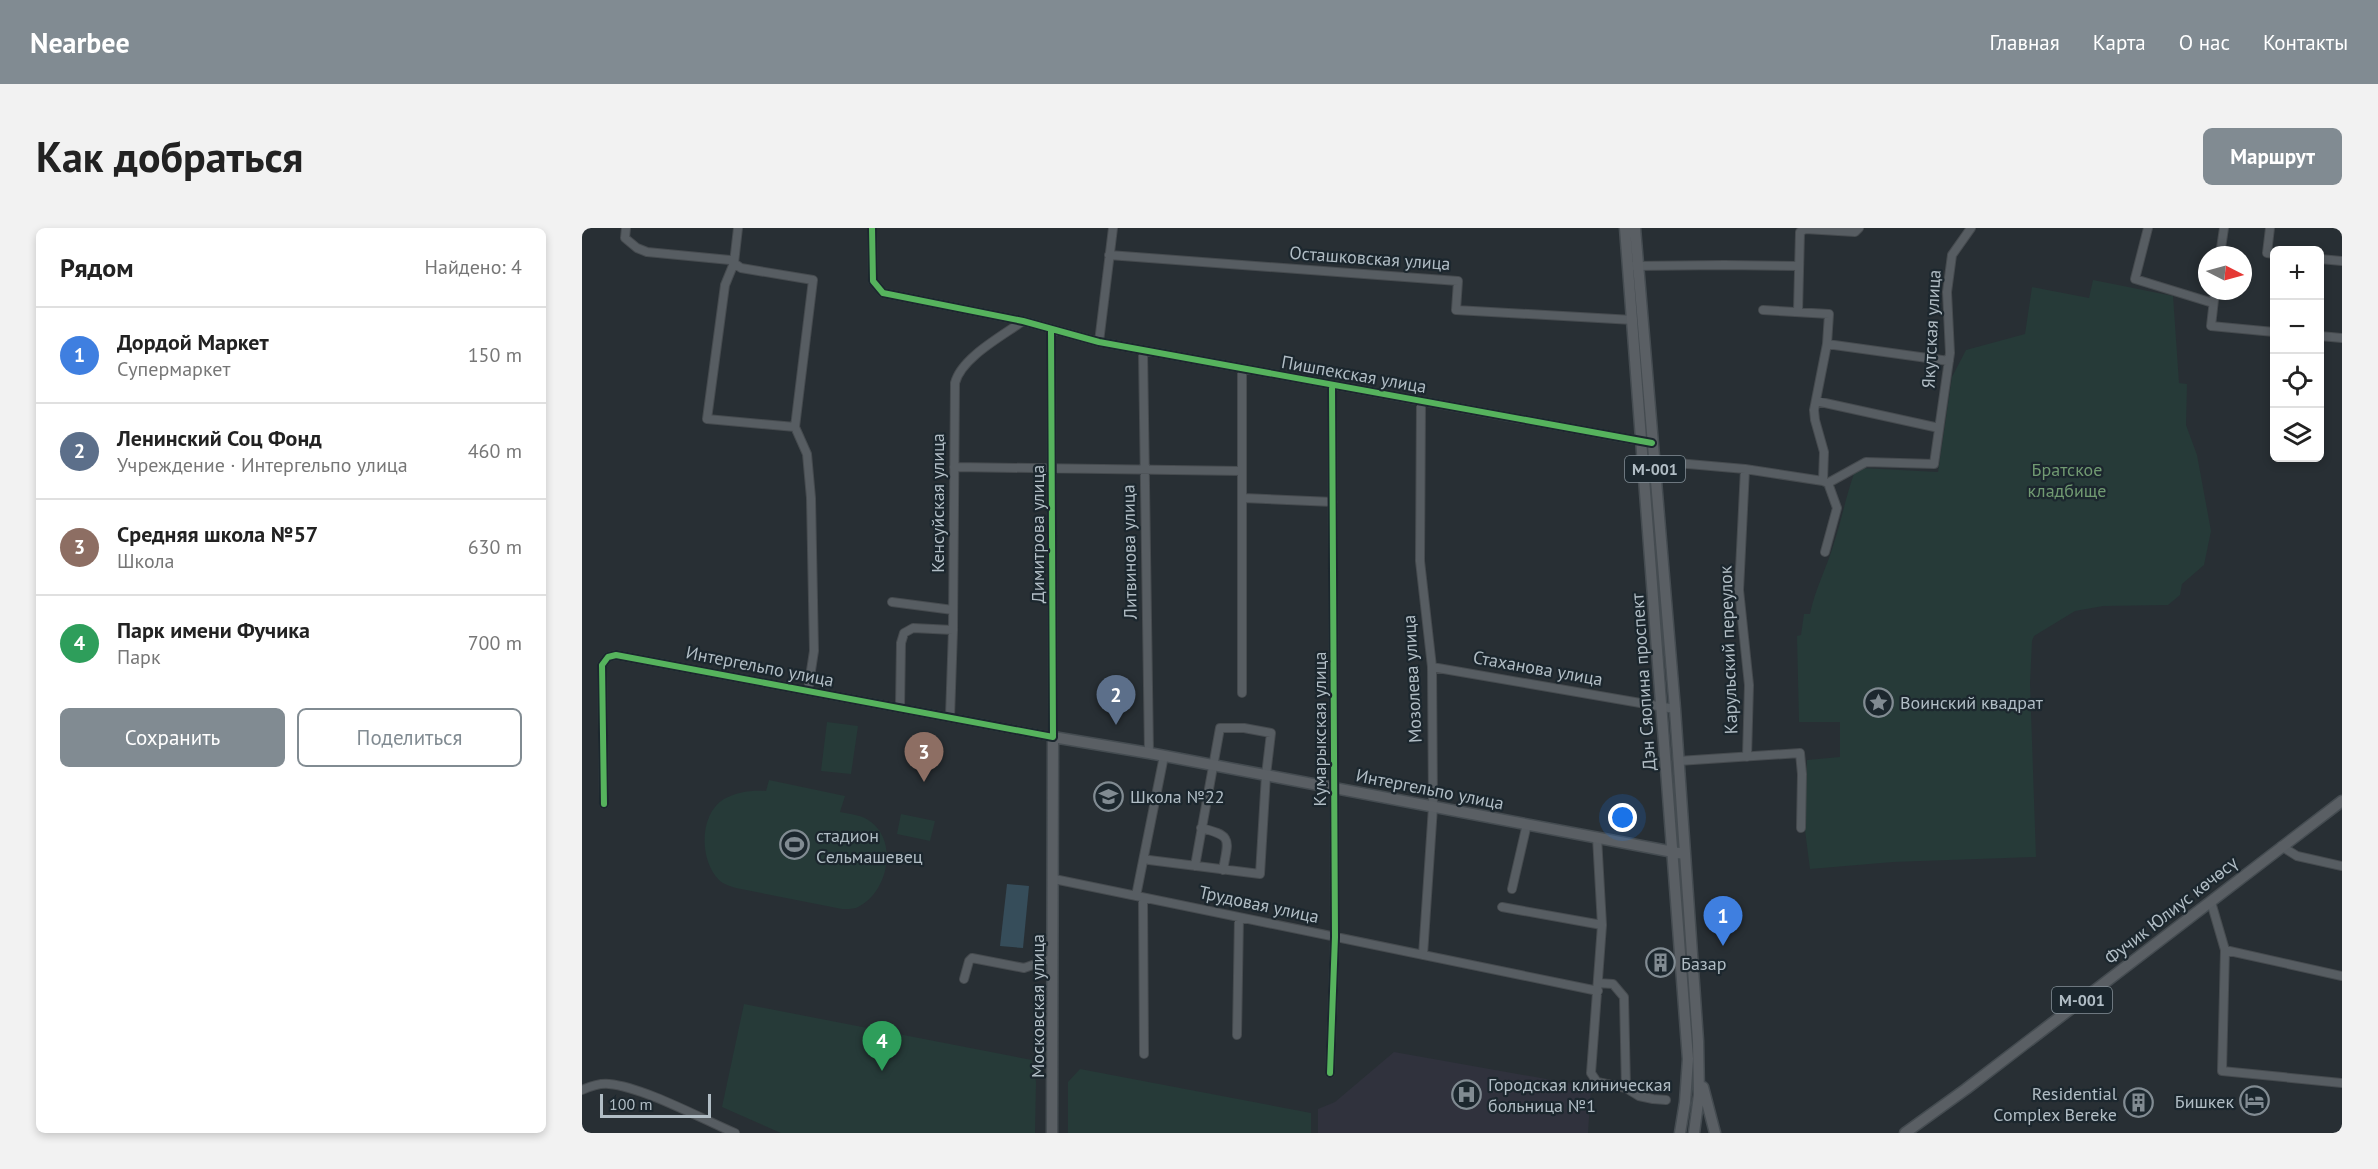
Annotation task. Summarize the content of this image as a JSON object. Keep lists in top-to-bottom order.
{
  "streets": {
    "main road": [
      "M-001",
      "Димитрова улица",
      "Интергельпо улица",
      "Дэн Сяопина проспект",
      "Фучик Юлиус көчөсү",
      "М-001",
      "Московская улица"
    ],
    "street": [
      "Осташковская улица",
      "Якутская улица",
      "Пишпекская улица",
      "Кенсуйская улица",
      "Литвинова улица",
      "Карульский переулок",
      "Стаханова улица",
      "Мозолева улица",
      "Кумарыкская улица",
      "Трудовая улица"
    ]
  },
  "crossings": [
    ["Осташковская улица", "Дэн Сяопина проспект"],
    ["Пишпекская улица", "Кенсуйская улица"],
    ["Пишпекская улица", "Димитрова улица"],
    ["Пишпекская улица", "Литвинова улица"],
    ["Пишпекская улица", "Мозолева улица"],
    ["Пишпекская улица", "Дэн Сяопина проспект"],
    ["Пишпекская улица", "Кумарыкская улица"],
    ["Кенсуйская улица", "Интергельпо улица"],
    ["Димитрова улица", "Интергельпо улица"],
    ["Димитрова улица", "Трудовая улица"],
    ["Димитрова улица", "Московская улица"],
    ["Литвинова улица", "Интергельпо улица"],
    ["Интергельпо улица", "Мозолева улица"],
    ["Интергельпо улица", "Дэн Сяопина проспект"],
    ["Интергельпо улица", "Кумарыкская улица"],
    ["Стаханова улица", "Мозолева улица"],
    ["Стаханова улица", "Дэн Сяопина проспект"],
    ["Мозолева улица", "Трудовая улица"],
    ["Кумарыкская улица", "Трудовая улица"],
    ["Трудовая улица", "Московская улица"]
  ],
  "parks": ["Братское кладбище"],
  "places": {
    "place": ["Воинский квадрат"],
    "school or university": ["Школа №22"],
    "sports": ["стадион Сельмашевец"],
    "building": ["Базар", "Residential Complex Bereke"],
    "hospital": ["Городская клиническая больница №1"],
    "hotel": ["Бишкек"]
  },
  "scale_bar": "100 m",
  "north": "right",
  "page": {
    "header": "Nearbee",
    "nav": [
      "Главная",
      "Карта",
      "О нас",
      "Контакты"
    ],
    "buttons": [
      "Маршрут",
      ["Сохранить", "Поделиться"]
    ],
    "title": "Как добраться",
    "heading": ["Рядом", "Найдено: 4"],
    "map_buttons": ["+", "−"],
    "list": [
      {
        "mark": "1",
        "name": "Дордой Маркет",
        "note": "Супермаркет",
        "value": "150 m"
      },
      {
        "mark": "2",
        "name": "Ленинский Соц Фонд",
        "note": "Учреждение · Интергельпо улица",
        "value": "460 m"
      },
      {
        "mark": "3",
        "name": "Средняя школа №57",
        "note": "Школа",
        "value": "630 m"
      },
      {
        "mark": "4",
        "name": "Парк имени Фучика",
        "note": "Парк",
        "value": "700 m"
      }
    ],
    "pins": [
      "2",
      "3",
      "1",
      "4"
    ],
    "scale": "100 m"
  }
}
